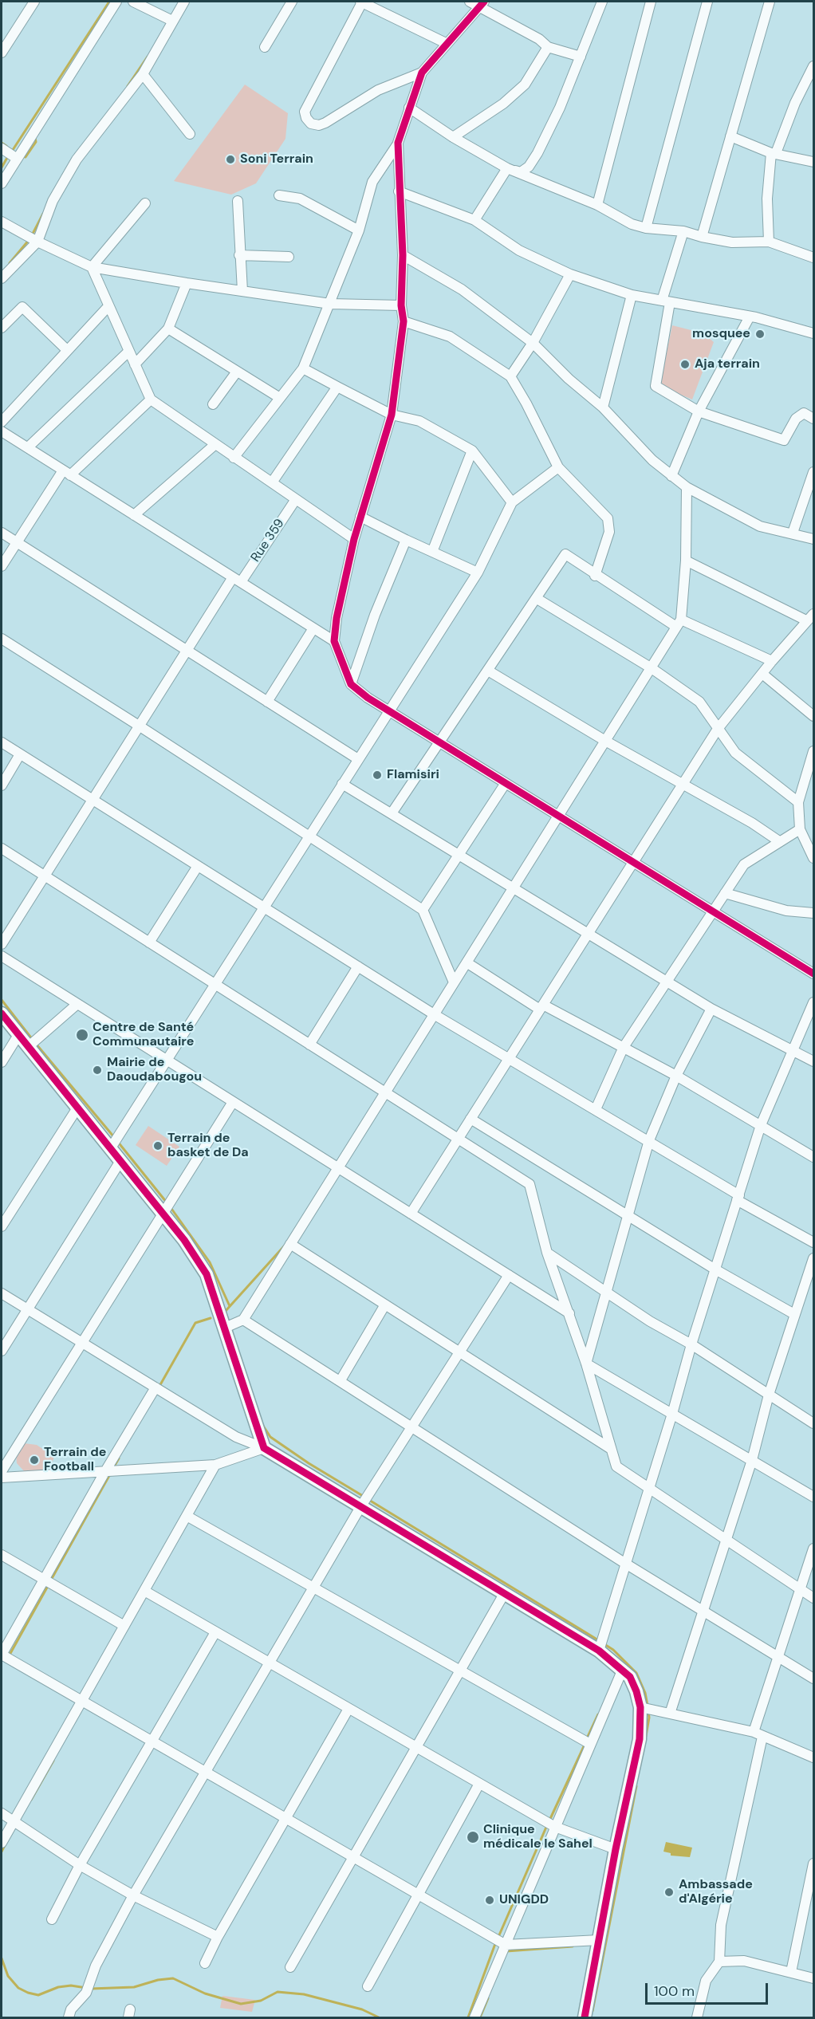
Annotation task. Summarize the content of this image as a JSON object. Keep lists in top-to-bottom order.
{
  "streets": {
    "street": ["Rue 359"]
  },
  "places": [
    "Soni Terrain",
    "mosquee",
    "Aja terrain",
    "Flamisiri",
    "Centre de Santé Communautaire",
    "Mairie de Daoudabougou",
    "Terrain de basket de Da",
    "Terrain de Football",
    "Clinique médicale le Sahel",
    "Ambassade d'Algérie",
    "UNIGDD"
  ],
  "scale_bar": "100 m"
}
